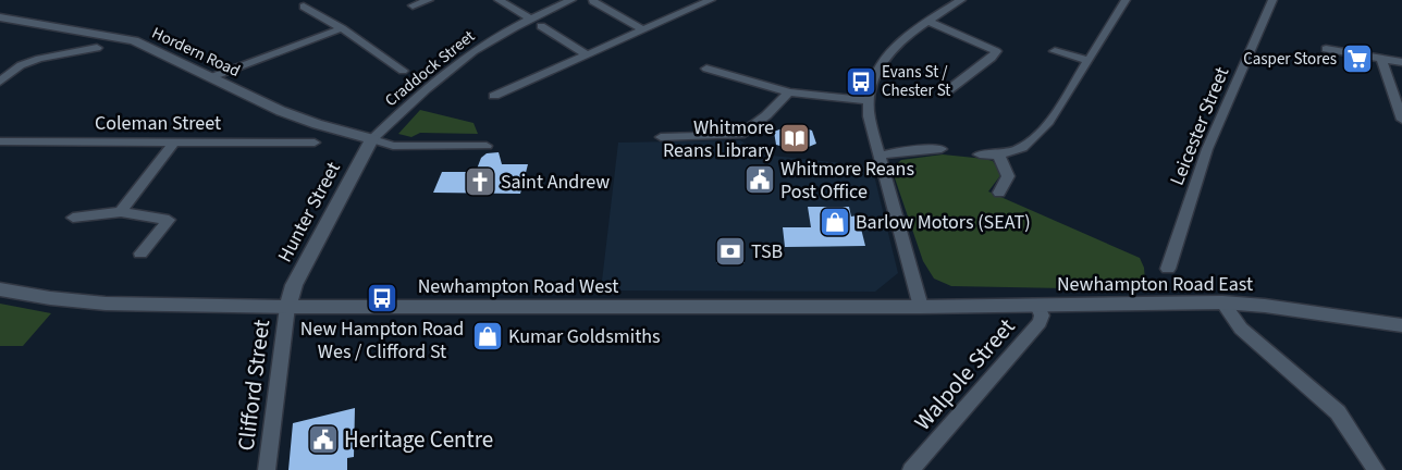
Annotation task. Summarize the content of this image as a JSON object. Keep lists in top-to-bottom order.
{
  "streets": {
    "street": [
      "Hordern Road",
      "Craddock Street",
      "Coleman Street",
      "Leicester Street",
      "Hunter Street",
      "Newhampton Road East",
      "Newhampton Road West",
      "Walpole Street",
      "Clifford Street"
    ]
  },
  "crossings": [
    ["Hordern Road", "Craddock Street"],
    ["Hordern Road", "Hunter Street"],
    ["Craddock Street", "Hunter Street"],
    ["Hunter Street", "Newhampton Road West"],
    ["Hunter Street", "Clifford Street"],
    ["Newhampton Road East", "Newhampton Road West"],
    ["Newhampton Road East", "Walpole Street"],
    ["Newhampton Road West", "Walpole Street"],
    ["Newhampton Road West", "Clifford Street"]
  ],
  "places": {
    "supermarket": ["Casper Stores"],
    "bus stop": ["Evans St / Chester St", "New Hampton Road Wes / Clifford St"],
    "library": ["Whitmore Reans Library"],
    "public building": ["Whitmore Reans Post Office", "Heritage Centre"],
    "church": ["Saint Andrew"],
    "shop": ["Barlow Motors (SEAT)", "Kumar Goldsmiths"],
    "bank": ["TSB"]
  }
}
